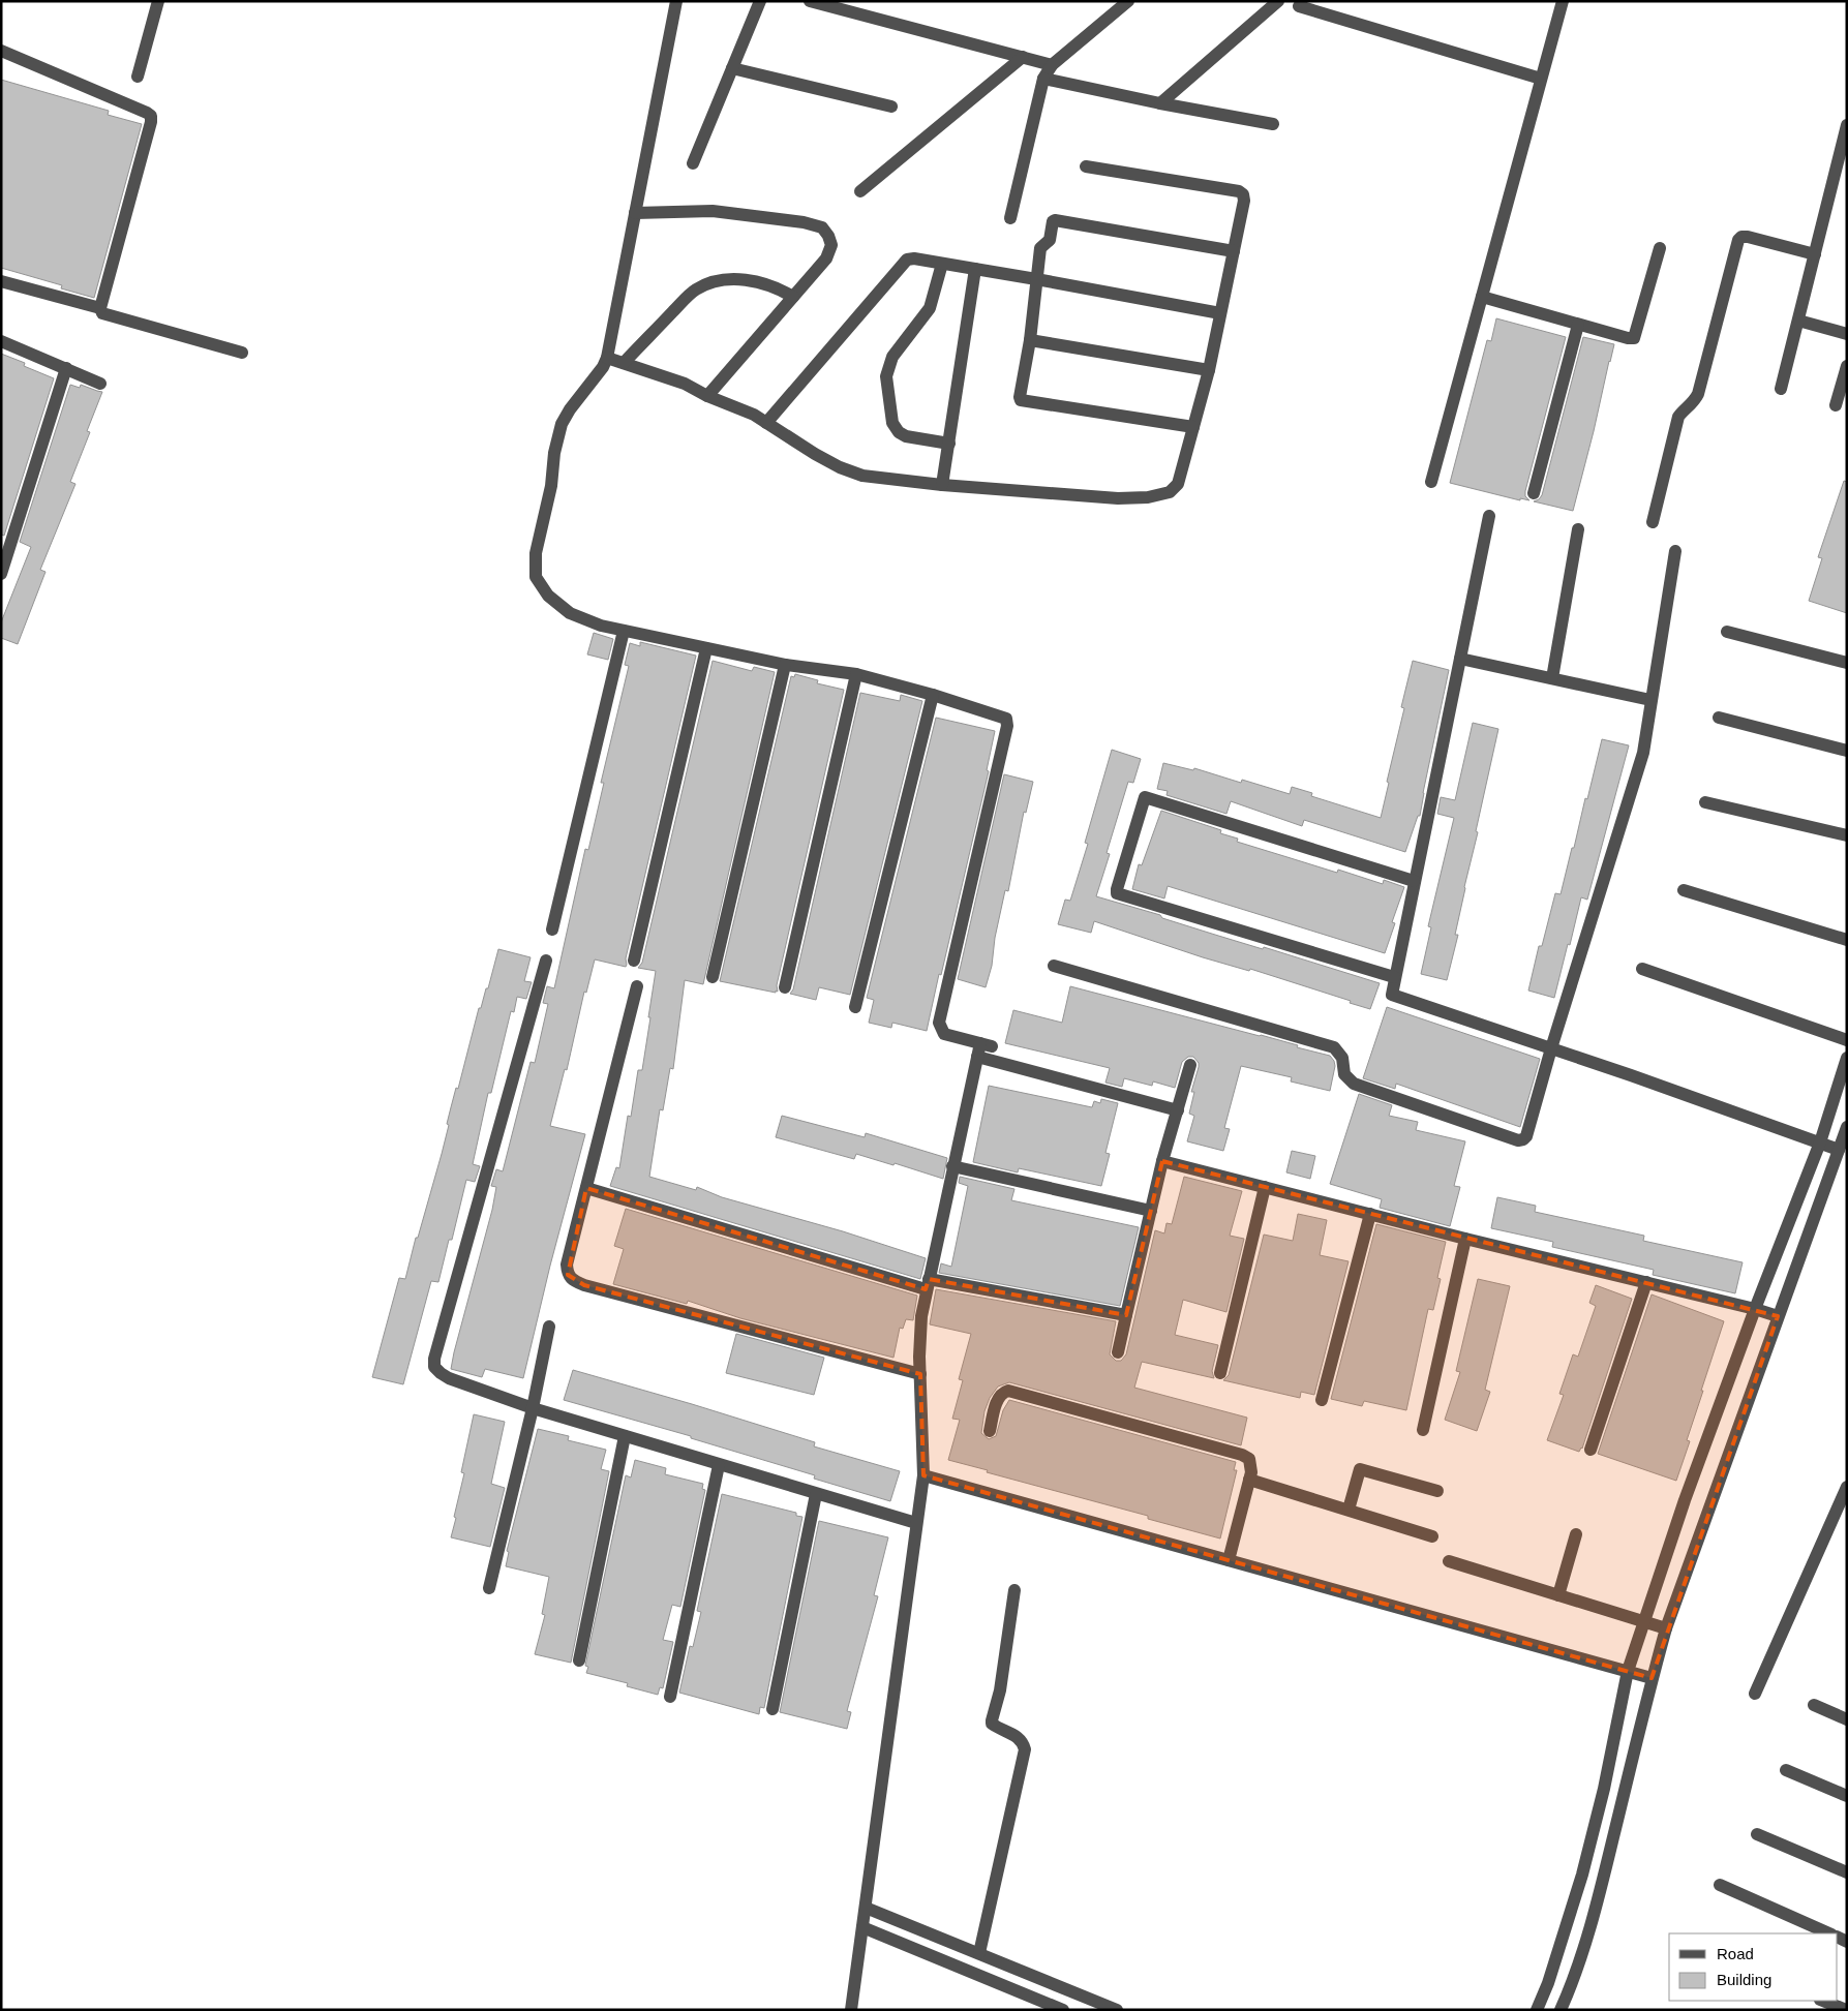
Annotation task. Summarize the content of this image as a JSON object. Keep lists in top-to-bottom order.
{
  "legend": ["Road", "Building"]
}
